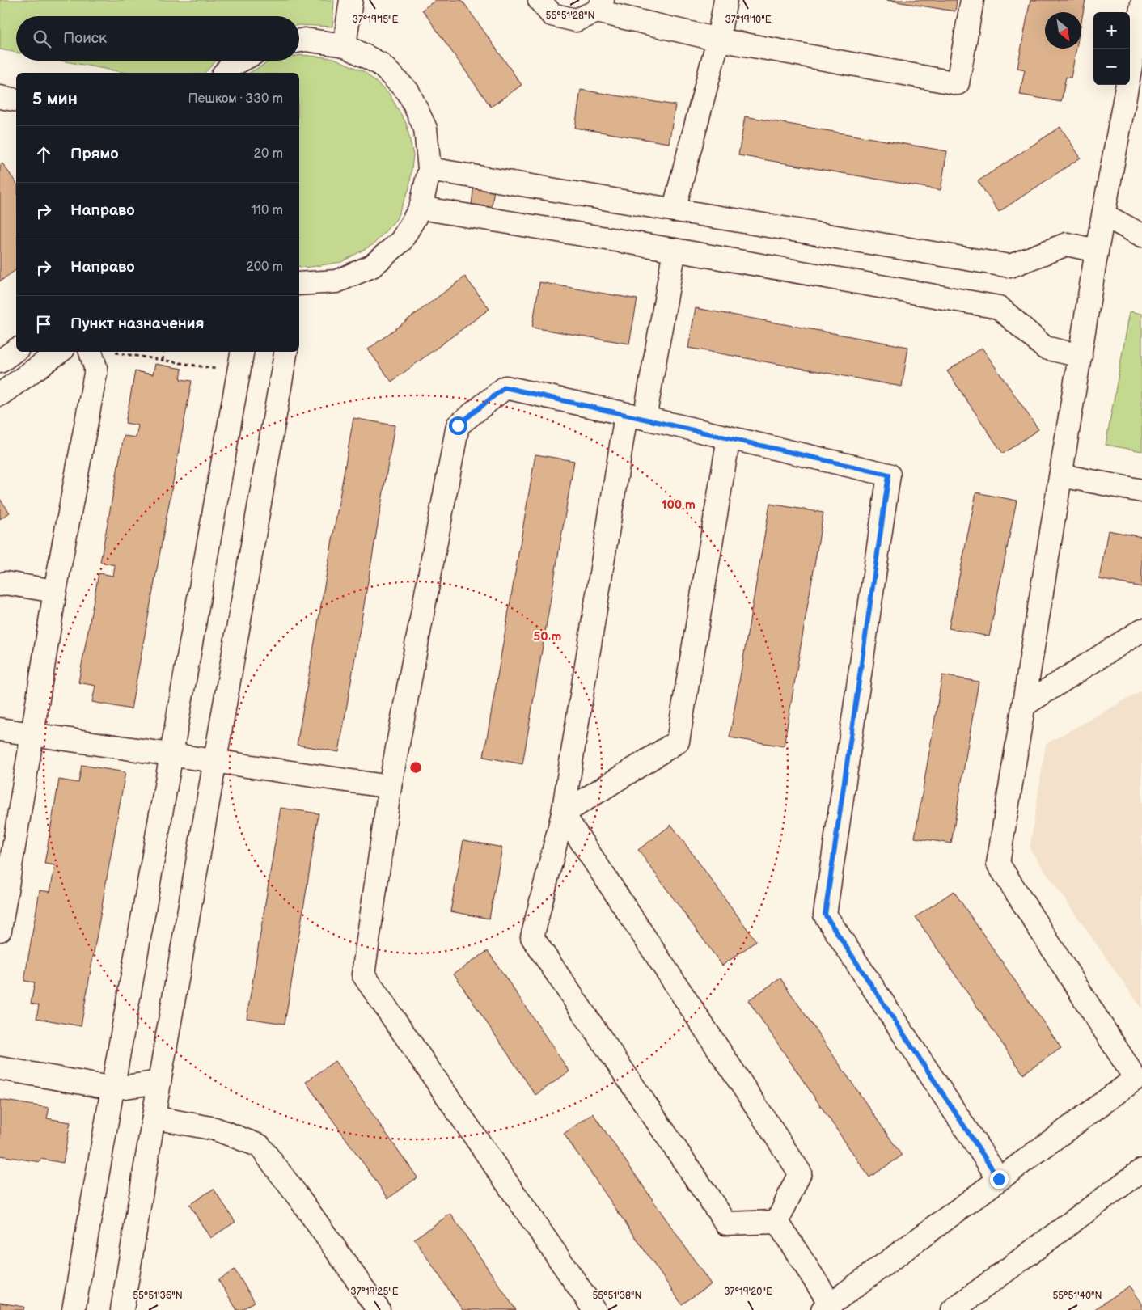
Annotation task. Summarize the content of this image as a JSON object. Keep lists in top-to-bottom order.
{
  "north": "bottom right",
  "page": {
    "map_buttons": ["+", "−"],
    "search": "Поиск",
    "heading": ["5 мин", "Пешком · 330 m"],
    "list": [
      ["Прямо", "20 m"],
      ["Направо", "110 m"],
      ["Направо", "200 m"],
      "Пункт назначения"
    ]
  },
  "coordinates": [
    "55°51'28\"N",
    "37°19'15\"E",
    "37°19'10\"E",
    "37°19'25\"E",
    "37°19'20\"E",
    "55°51'36\"N",
    "55°51'38\"N",
    "55°51'40\"N"
  ],
  "rings": ["100 m", "50 m"]
}
